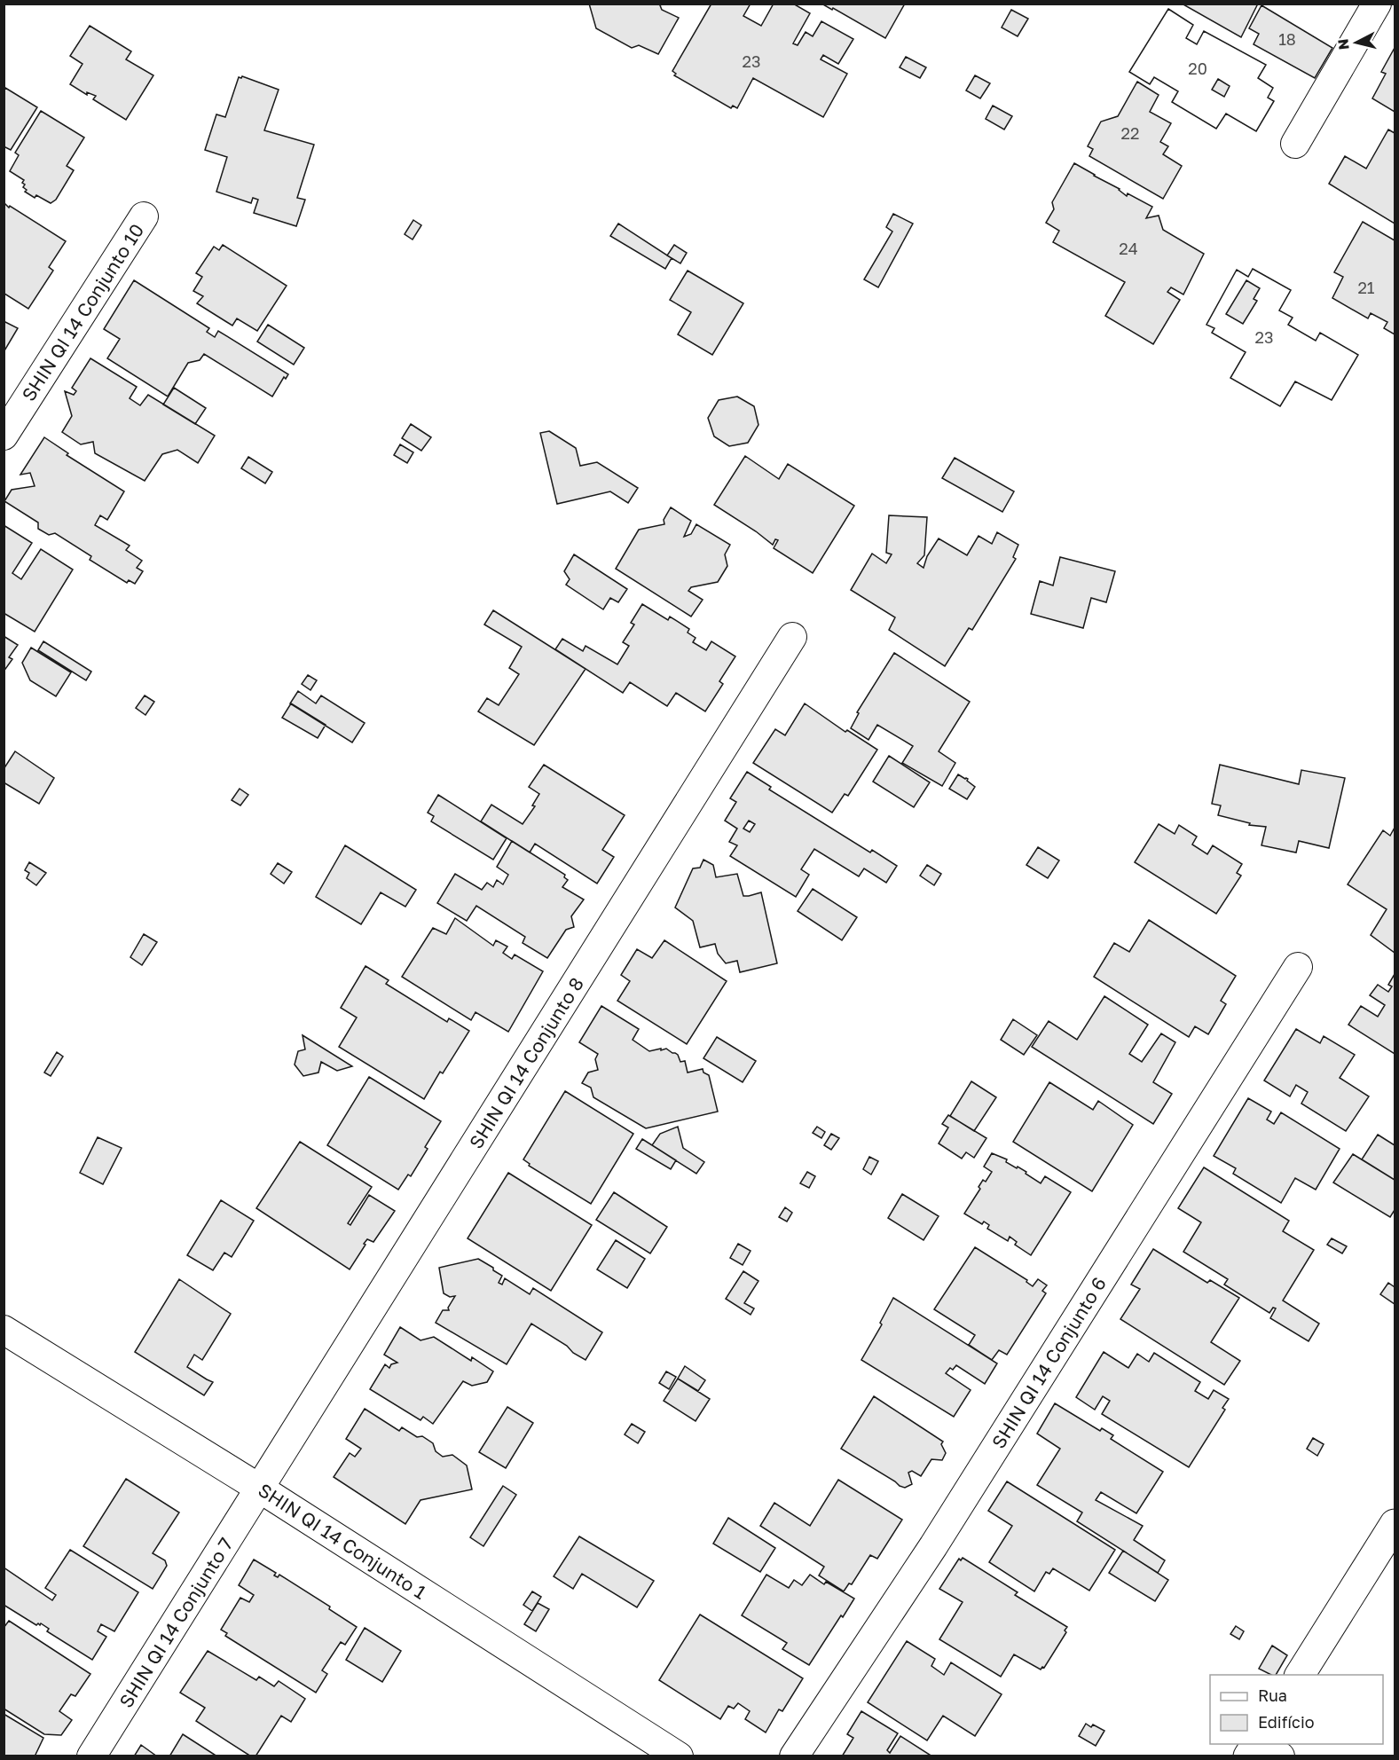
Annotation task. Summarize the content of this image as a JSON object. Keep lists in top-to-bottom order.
{
  "streets": {
    "street": [
      "SHIN QI 14 Conjunto 10",
      "SHIN QI 14 Conjunto 8",
      "SHIN QI 14 Conjunto 6",
      "SHIN QI 14 Conjunto 1",
      "SHIN QI 14 Conjunto 7"
    ]
  },
  "crossings": [
    ["SHIN QI 14 Conjunto 8", "SHIN QI 14 Conjunto 1"],
    ["SHIN QI 14 Conjunto 8", "SHIN QI 14 Conjunto 7"],
    ["SHIN QI 14 Conjunto 1", "SHIN QI 14 Conjunto 7"]
  ],
  "house_numbers": [
    "18",
    "23",
    "20",
    "22",
    "24",
    "21",
    "23"
  ],
  "legend": ["Rua", "Edifício"],
  "north": "left"
}
